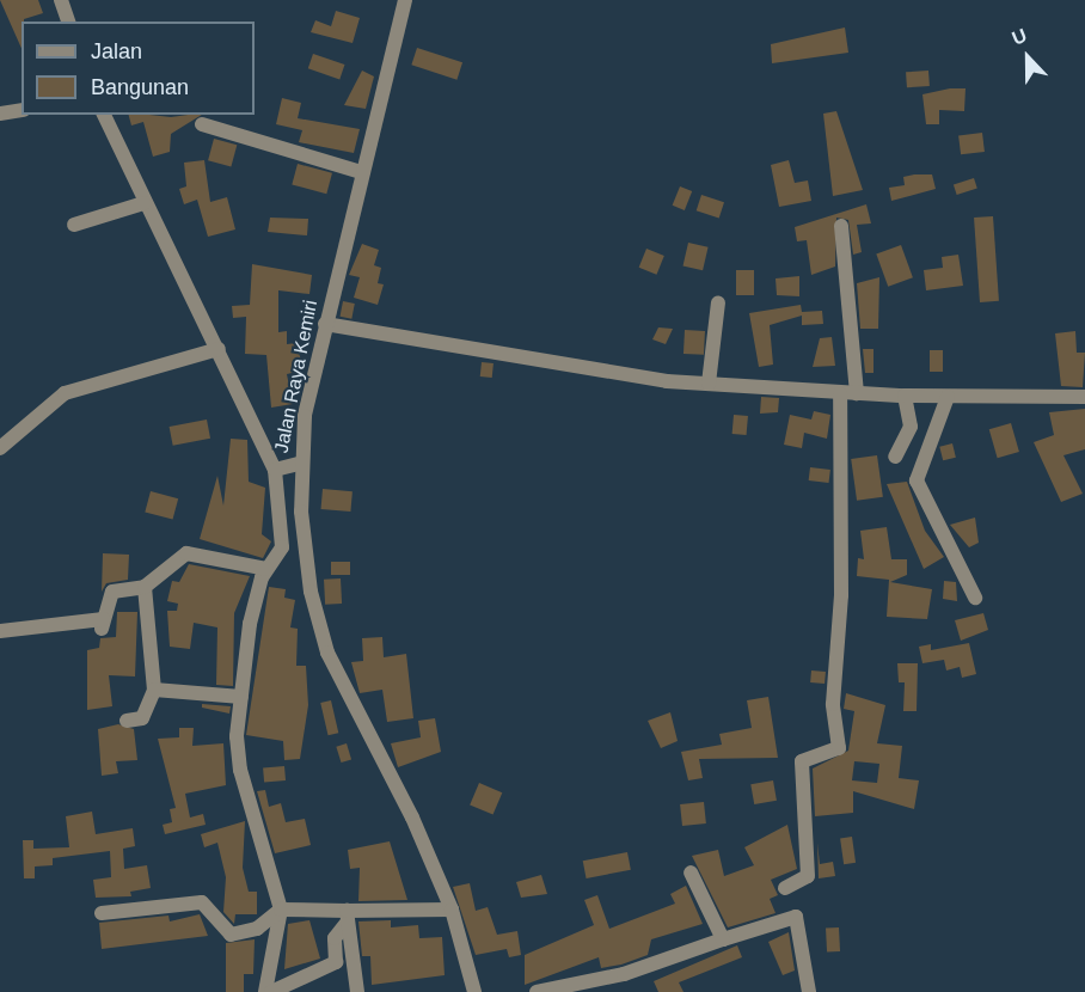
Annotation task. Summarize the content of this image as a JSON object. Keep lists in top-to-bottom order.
{
  "streets": {
    "street": ["Jalan Raya Kemiri"]
  },
  "legend": ["Jalan", "Bangunan"],
  "north": "top"
}
